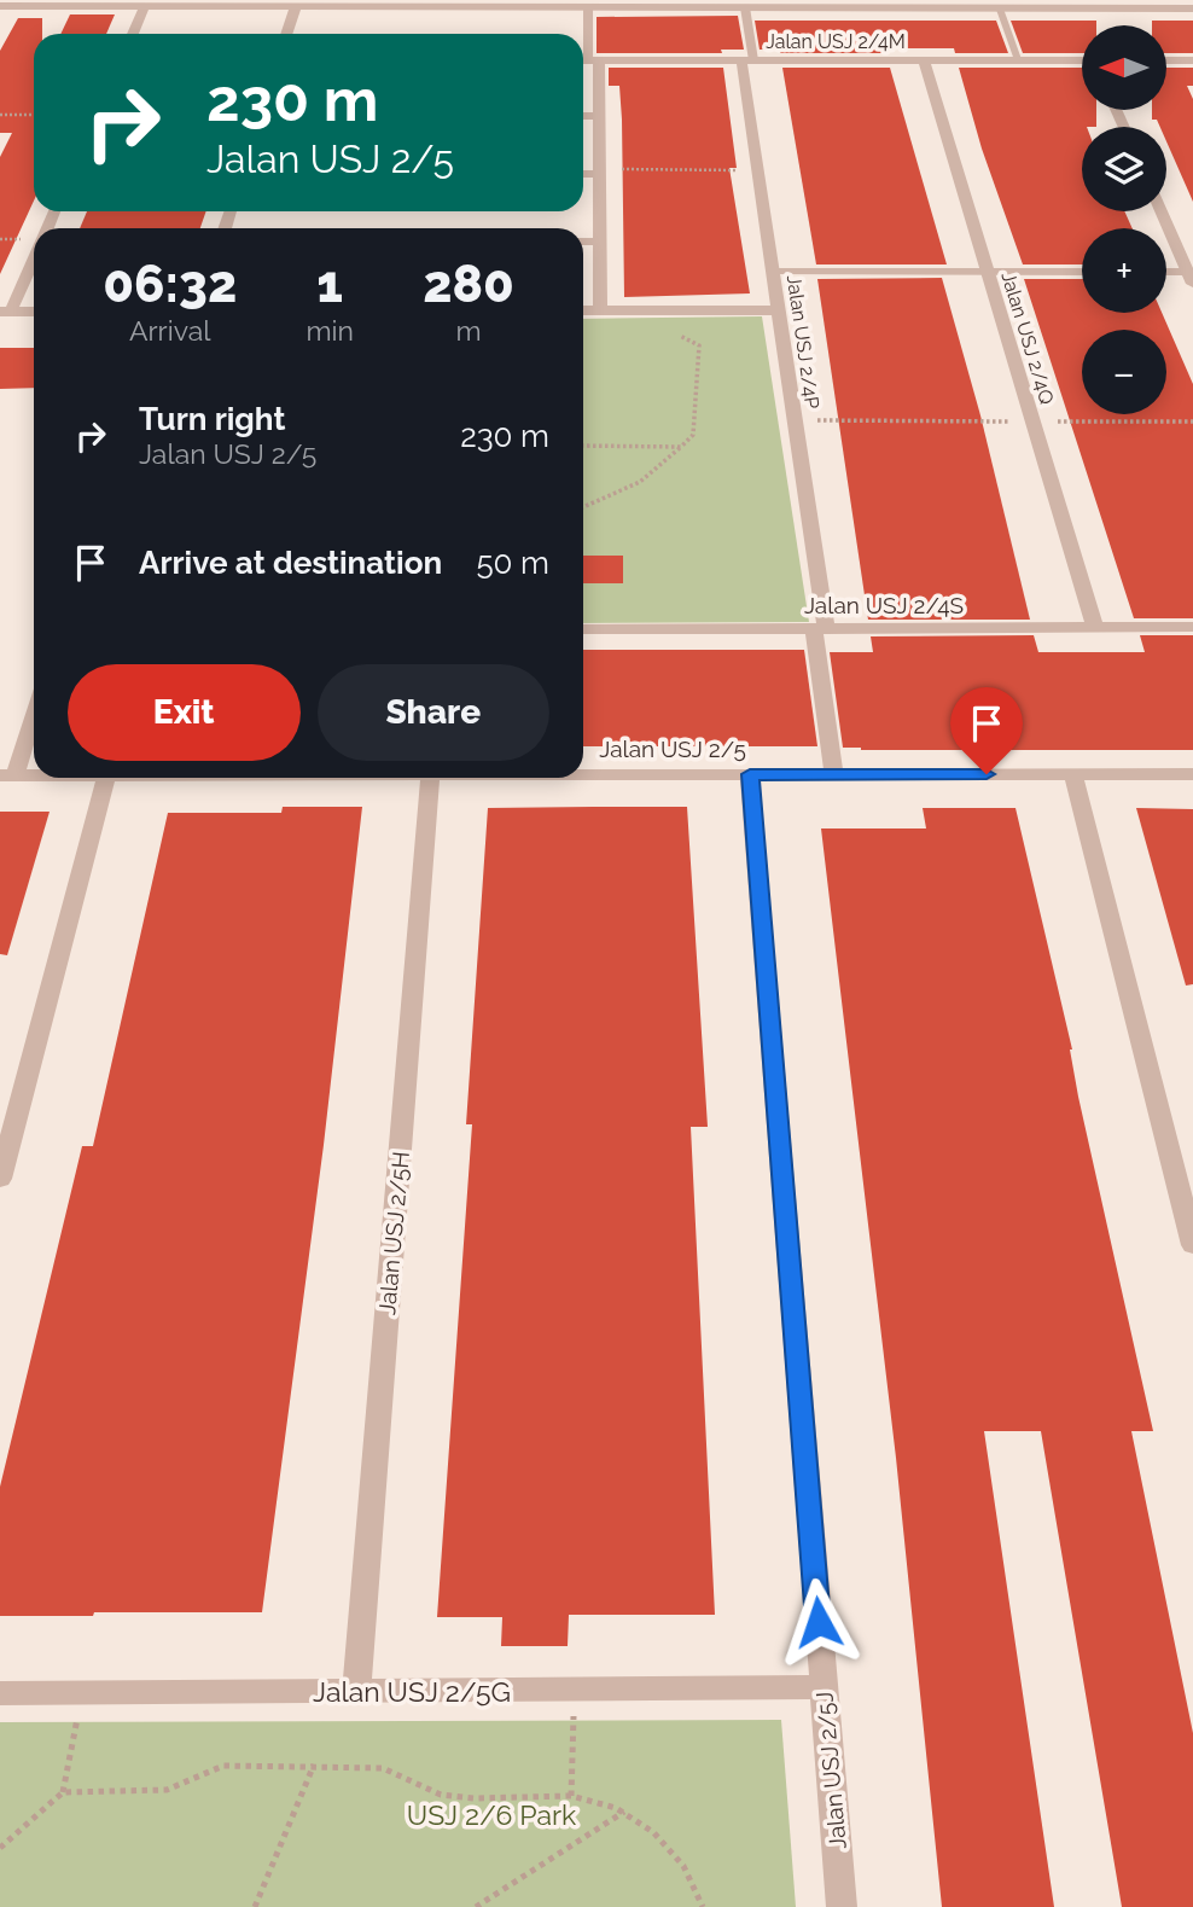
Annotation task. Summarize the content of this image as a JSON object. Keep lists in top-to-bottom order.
{
  "streets": {
    "street": [
      "Jalan USJ 2/4M",
      "Jalan USJ 2/4Q",
      "Jalan USJ 2/4P",
      "Jalan USJ 2/4S",
      "Jalan USJ 2/5",
      "Jalan USJ 2/5H",
      "Jalan USJ 2/5G",
      "Jalan USJ 2/5J"
    ]
  },
  "crossings": [
    ["Jalan USJ 2/4M", "Jalan USJ 2/4Q"],
    ["Jalan USJ 2/4M", "Jalan USJ 2/4P"],
    ["Jalan USJ 2/4Q", "Jalan USJ 2/4S"],
    ["Jalan USJ 2/4P", "Jalan USJ 2/4S"],
    ["Jalan USJ 2/4P", "Jalan USJ 2/5"],
    ["Jalan USJ 2/5", "Jalan USJ 2/5J"],
    ["Jalan USJ 2/5H", "Jalan USJ 2/5G"],
    ["Jalan USJ 2/5G", "Jalan USJ 2/5J"]
  ],
  "parks": ["USJ 2/6 Park"],
  "north": "left",
  "page": {
    "map_buttons": ["+", "−"],
    "turn": ["230 m", "Jalan USJ 2/5"],
    "eta": [
      "06:32",
      "Arrival",
      "1",
      "min",
      "280",
      "m"
    ],
    "list": [
      {
        "name": "Turn right",
        "note": "Jalan USJ 2/5",
        "value": "230 m"
      },
      {
        "name": "Arrive at destination",
        "value": "50 m"
      }
    ],
    "buttons": ["Exit", "Share"]
  }
}
